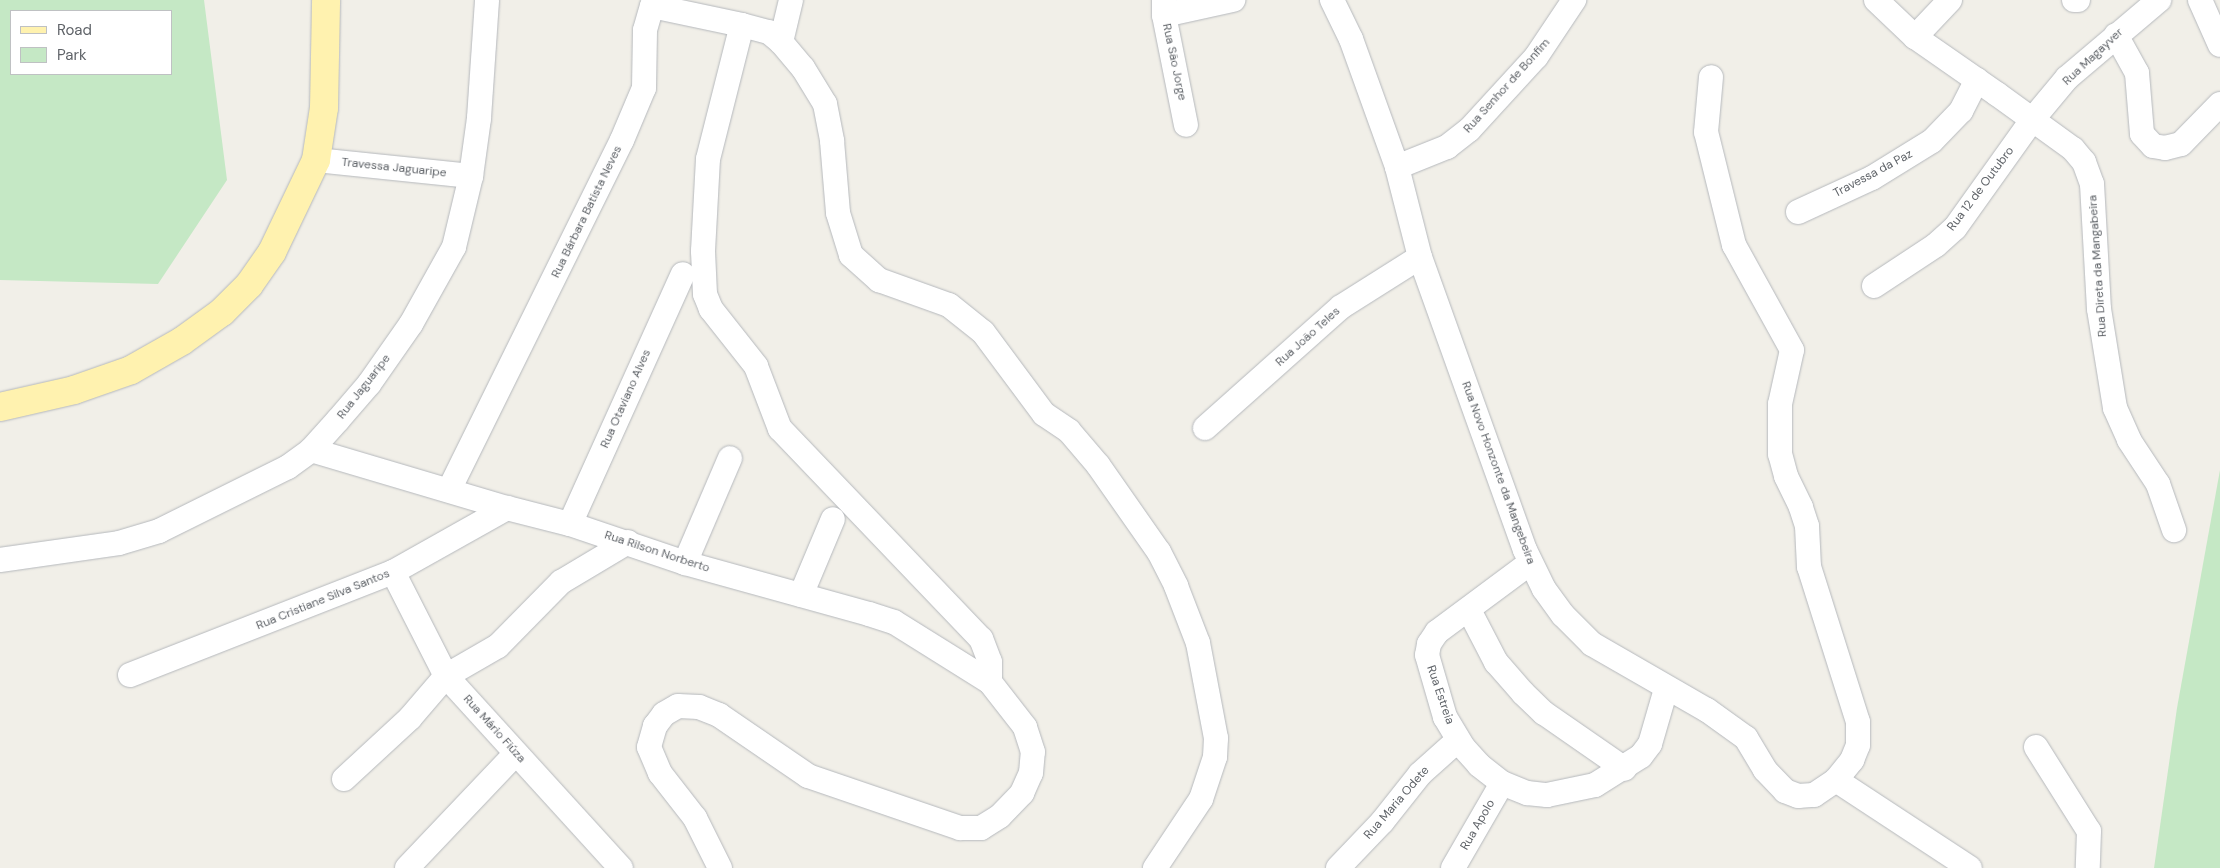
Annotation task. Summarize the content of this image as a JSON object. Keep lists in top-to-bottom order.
{
  "streets": {
    "street": [
      "Rua Magayver",
      "Rua São Jorge",
      "Rua Senhor de Bonfim",
      "Travessa Jaguaripe",
      "Travessa da Paz",
      "Rua 12 de Outubro",
      "Rua Bárbara Batista Neves",
      "Rua Direta da Mangabeira",
      "Rua João Teles",
      "Rua Jaguaripe",
      "Rua Otaviano Alves",
      "Rua Novo Honzonte da Mangebeira",
      "Rua Rilson Norberto",
      "Rua Cristiane Silva Santos",
      "Rua Estreia",
      "Rua Mário Fiúza",
      "Rua Maria Odete",
      "Rua Apolo"
    ]
  },
  "crossings": [
    ["Rua Magayver", "Rua 12 de Outubro"],
    ["Rua Magayver", "Rua Direta da Mangabeira"],
    ["Rua Senhor de Bonfim", "Rua Novo Honzonte da Mangebeira"],
    ["Travessa Jaguaripe", "Rua Jaguaripe"],
    ["Travessa da Paz", "Rua Direta da Mangabeira"],
    ["Rua 12 de Outubro", "Rua Direta da Mangabeira"],
    ["Rua Bárbara Batista Neves", "Rua Rilson Norberto"],
    ["Rua João Teles", "Rua Novo Honzonte da Mangebeira"],
    ["Rua Jaguaripe", "Rua Rilson Norberto"],
    ["Rua Otaviano Alves", "Rua Rilson Norberto"],
    ["Rua Novo Honzonte da Mangebeira", "Rua Estreia"],
    ["Rua Rilson Norberto", "Rua Cristiane Silva Santos"],
    ["Rua Cristiane Silva Santos", "Rua Mário Fiúza"],
    ["Rua Estreia", "Rua Maria Odete"],
    ["Rua Estreia", "Rua Apolo"]
  ],
  "legend": ["Road", "Park"]
}
